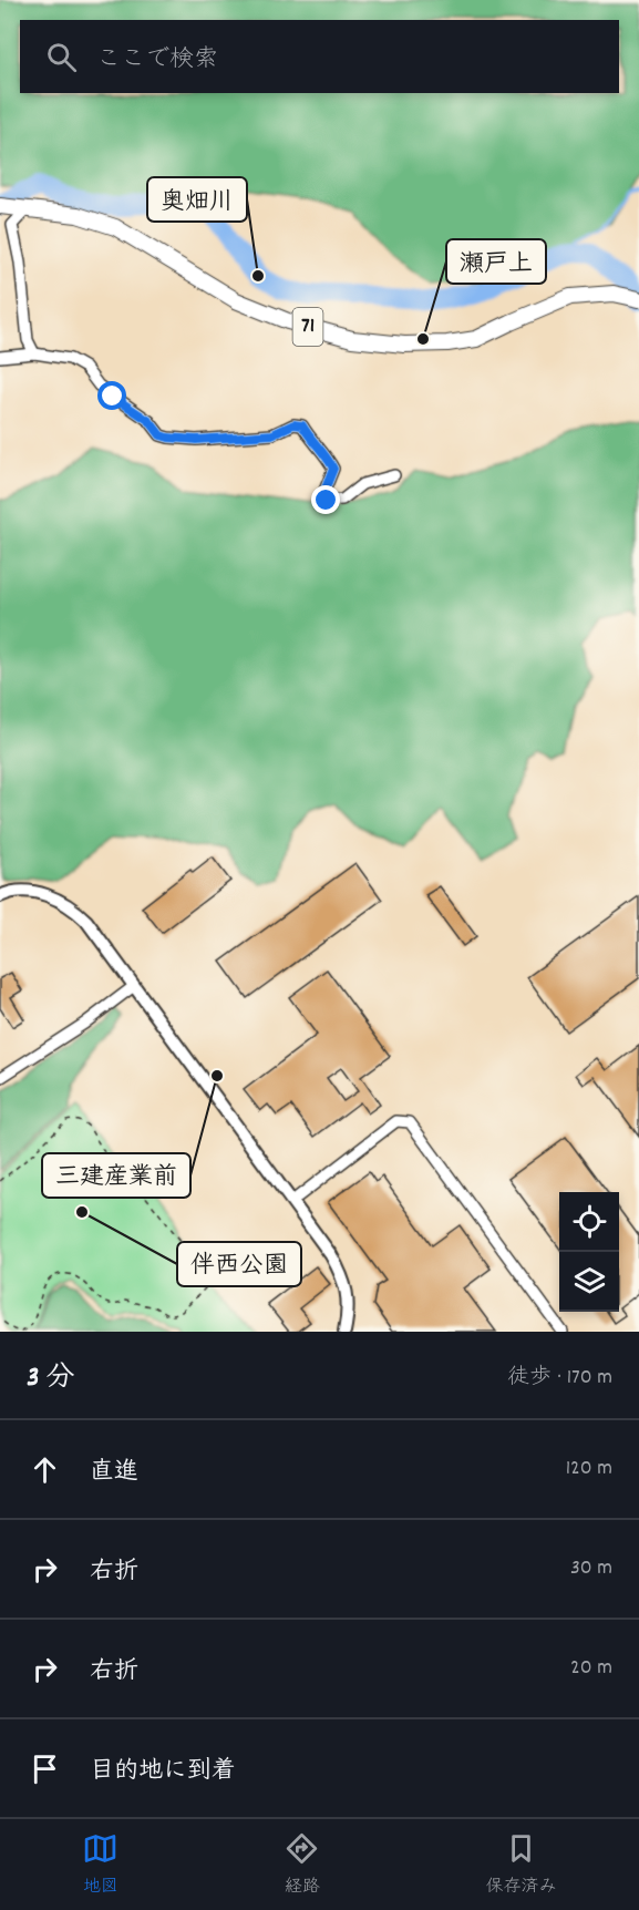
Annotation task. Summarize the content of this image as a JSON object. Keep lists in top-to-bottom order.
{
  "streets": {
    "main road": ["71"]
  },
  "places": [
    "奥畑川",
    "瀬戸上",
    "三建産業前",
    "伴西公園"
  ],
  "page": {
    "search": "ここで検索",
    "heading": ["3 分", "徒歩 · 170 m"],
    "list": [
      ["直進", "120 m"],
      ["右折", "30 m"],
      ["右折", "20 m"],
      "目的地に到着"
    ],
    "nav": ["地図", "経路", "保存済み"]
  }
}
